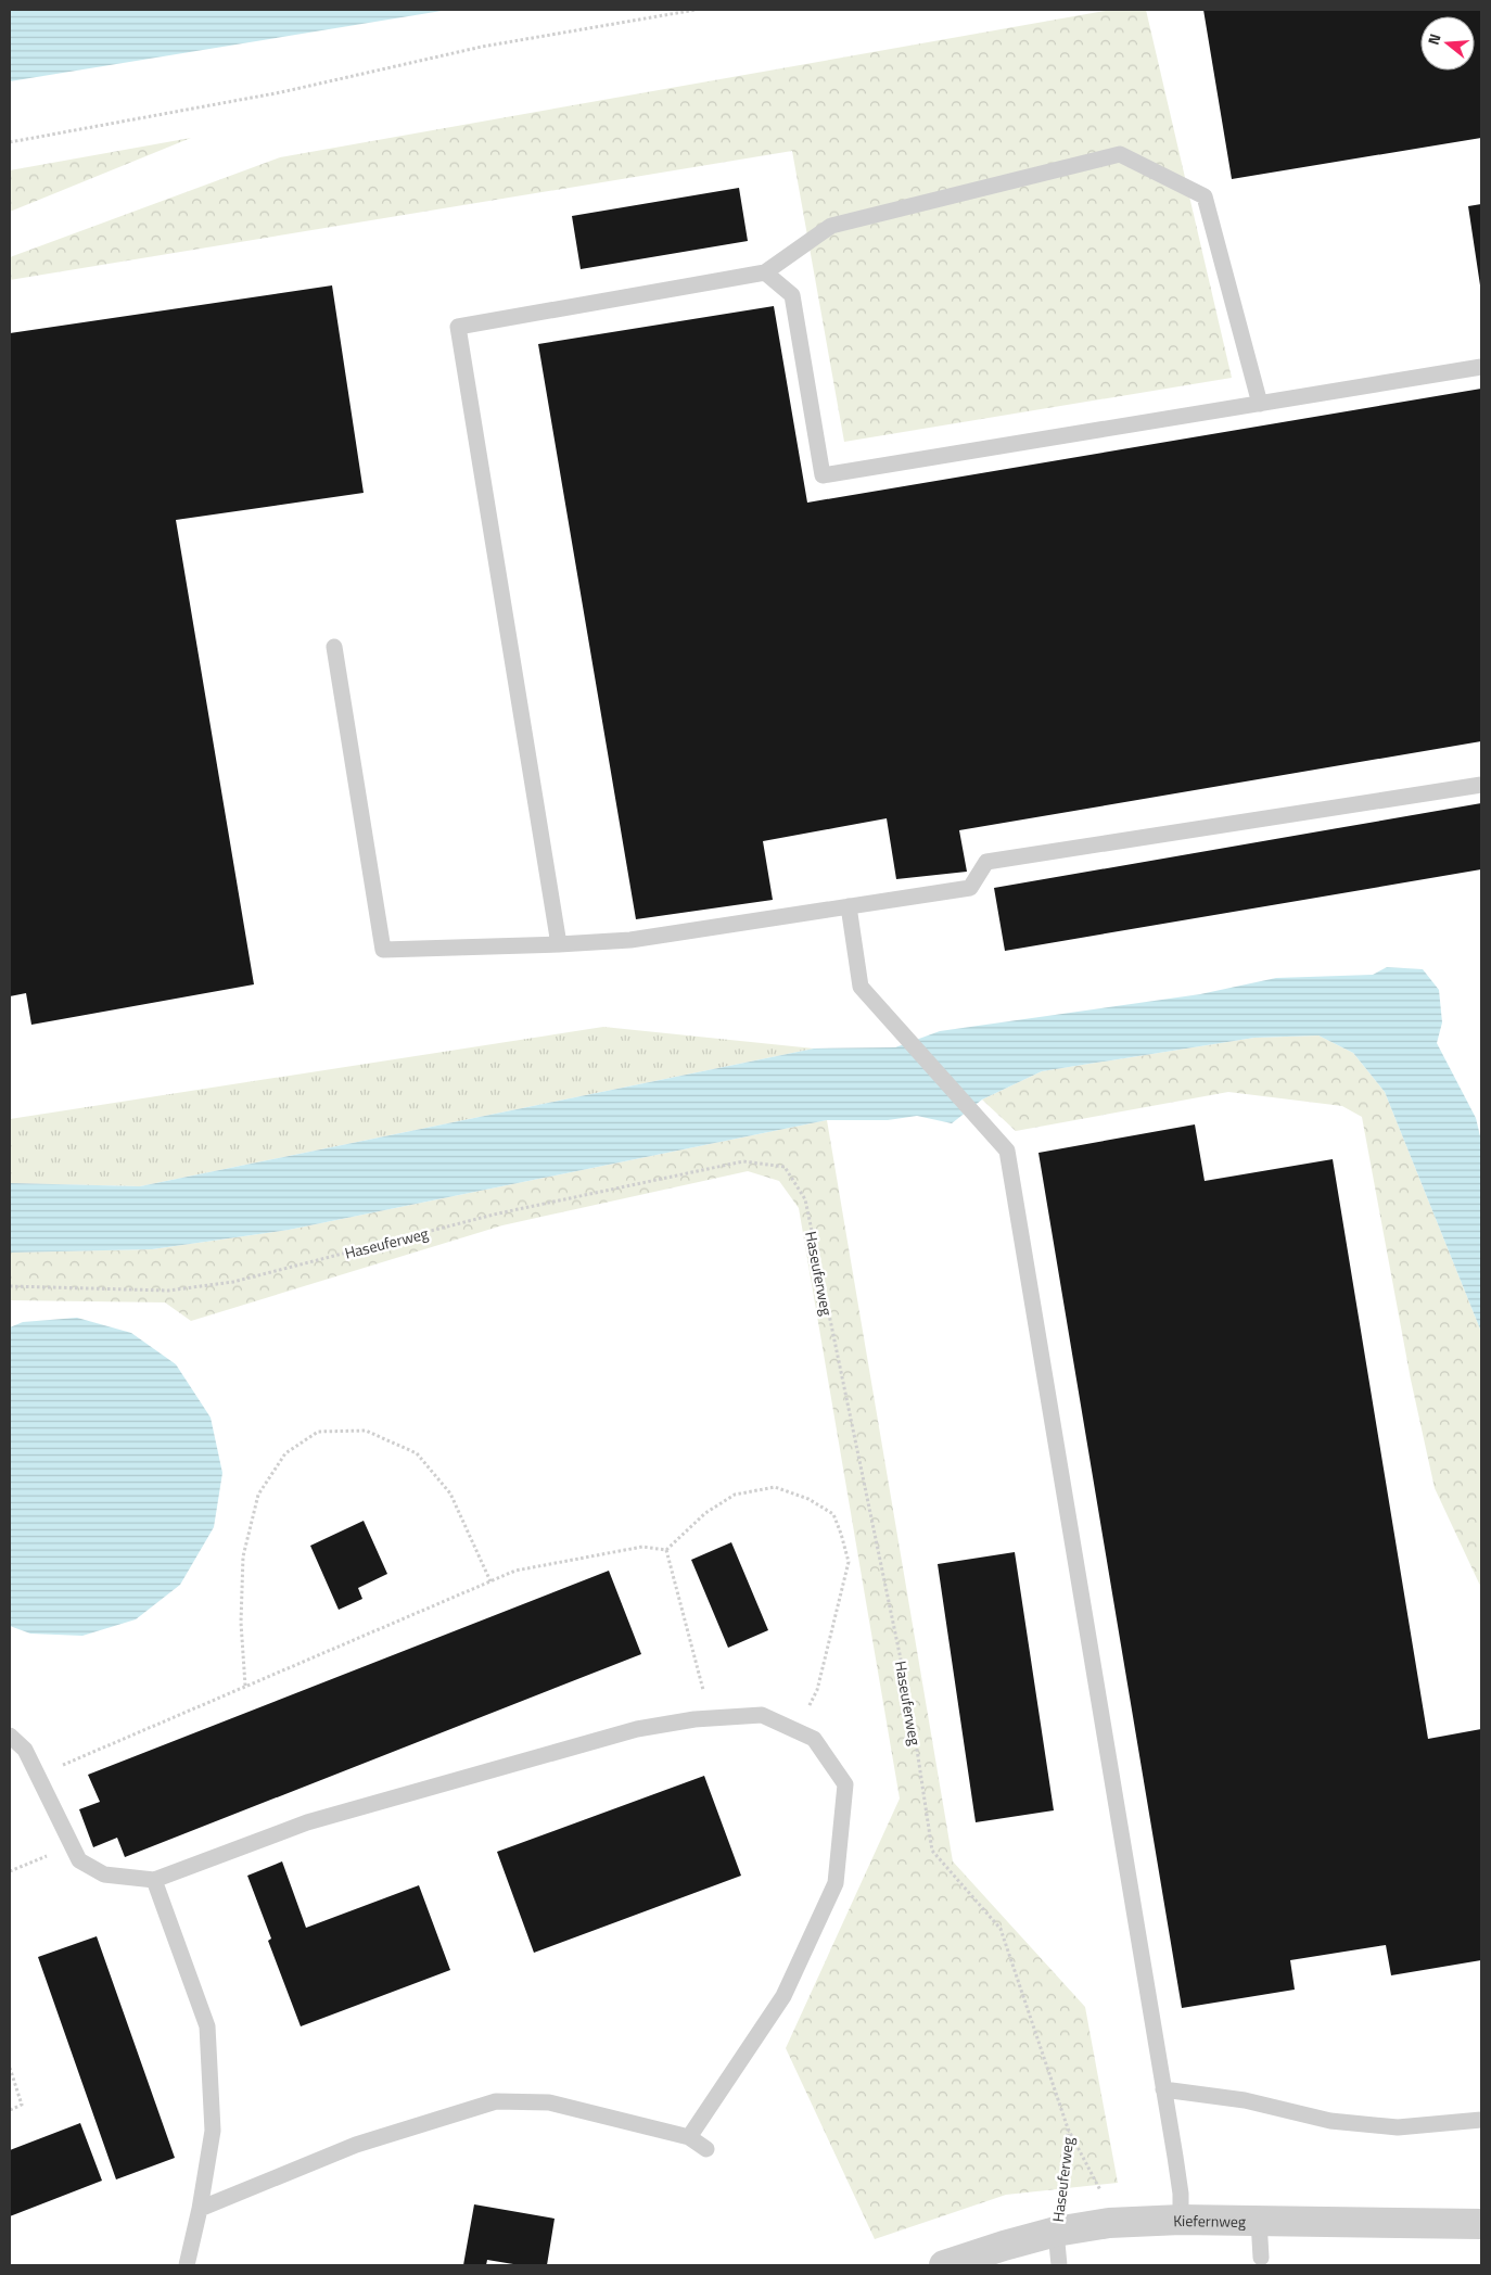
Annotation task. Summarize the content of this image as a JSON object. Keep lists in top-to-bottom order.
{
  "streets": {
    "street": ["Kiefernweg"],
    "path": ["Haseuferweg"]
  },
  "crossings": [
    ["Haseuferweg", "Kiefernweg"]
  ],
  "north": "left"
}
